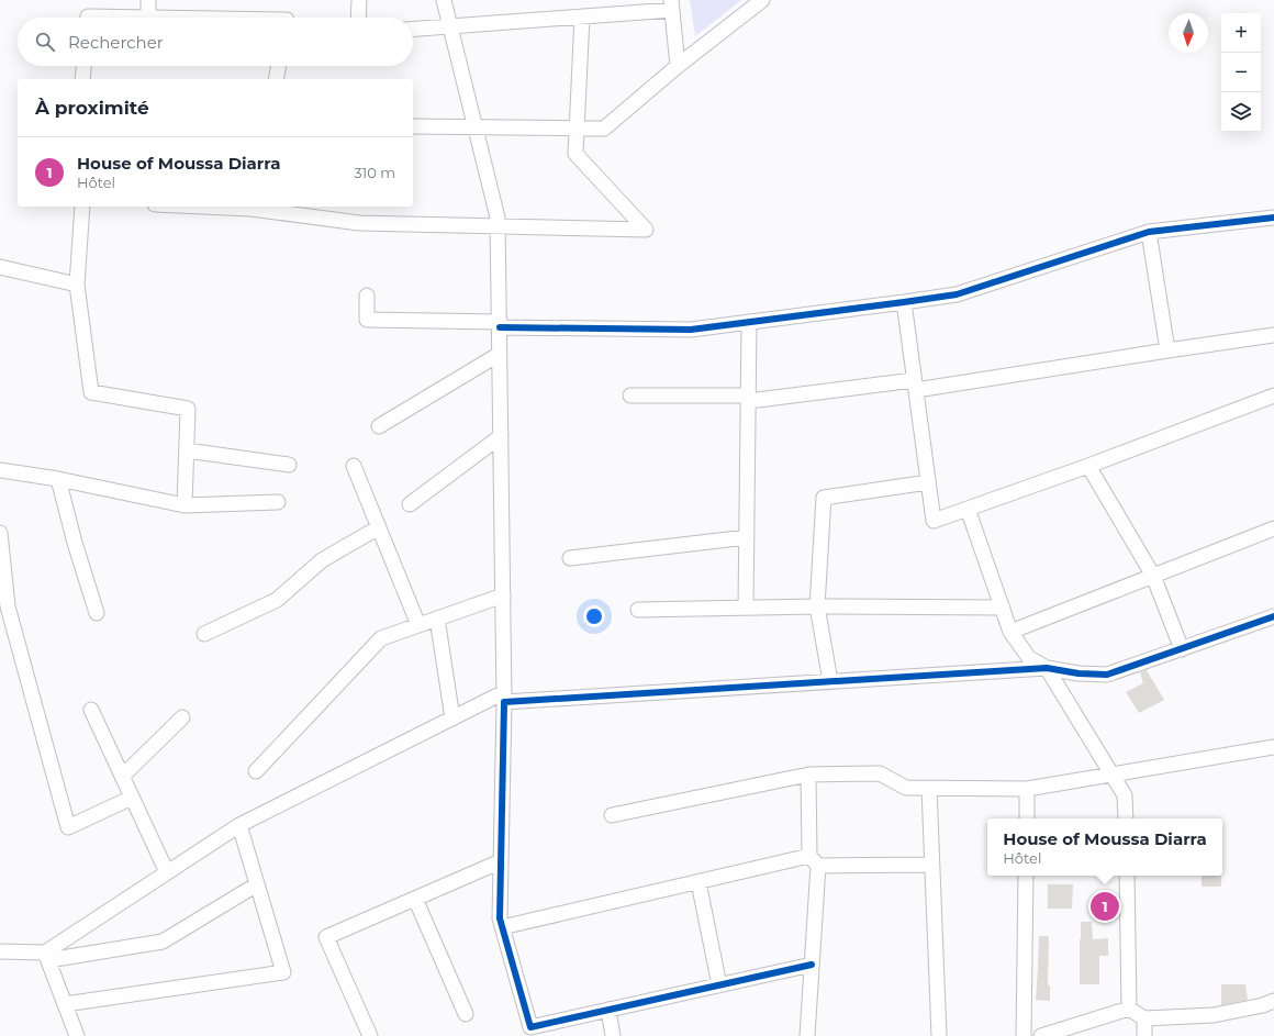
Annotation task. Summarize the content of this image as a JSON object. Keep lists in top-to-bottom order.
{
  "north": "bottom",
  "page": {
    "map_buttons": ["+", "−"],
    "search": "Rechercher",
    "heading": "À proximité",
    "list": [
      {
        "mark": "1",
        "name": "House of Moussa Diarra",
        "note": "Hôtel",
        "value": "310 m"
      }
    ],
    "popup": ["House of Moussa Diarra", "Hôtel"],
    "pins": "1"
  }
}
